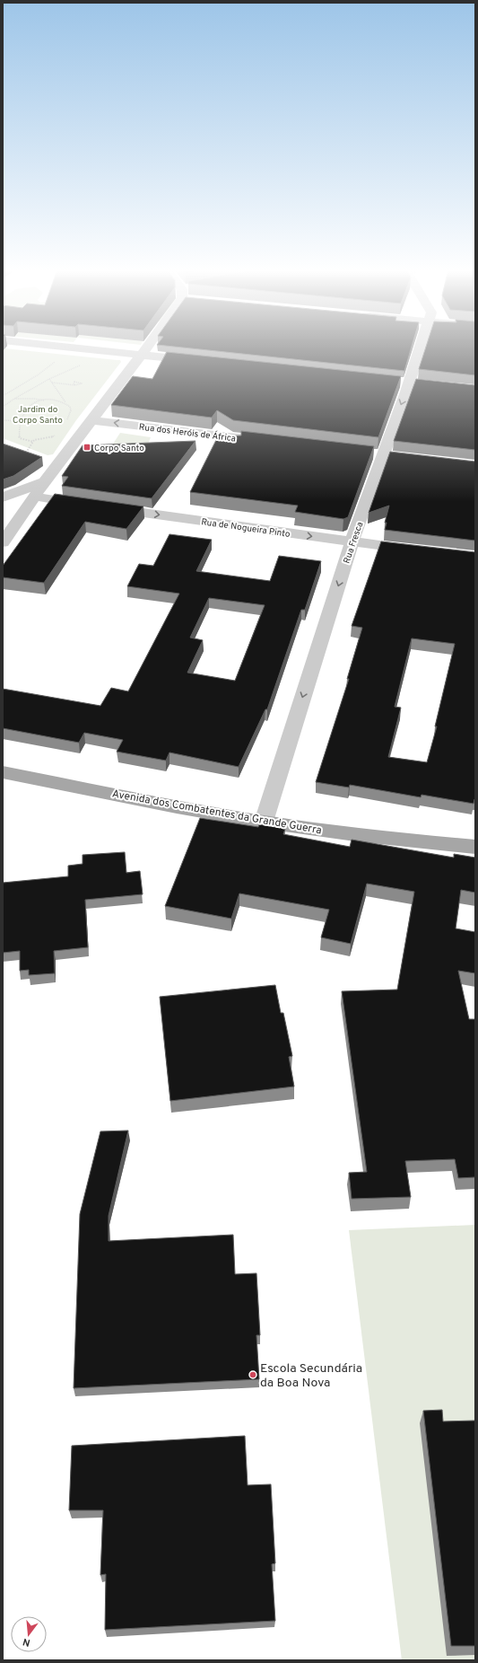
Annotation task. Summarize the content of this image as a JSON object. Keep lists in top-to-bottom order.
{
  "streets": {
    "main road": ["Avenida dos Combatentes da Grande Guerra"],
    "street": ["Rua dos Heróis de África", "Rua de Nogueira Pinto", "Rua Fresca"]
  },
  "crossings": [
    ["Rua de Nogueira Pinto", "Rua Fresca"],
    ["Rua Fresca", "Avenida dos Combatentes da Grande Guerra"]
  ],
  "one_way": ["Rua Fresca"],
  "parks": ["Jardim do Corpo Santo"],
  "places": {
    "transit": ["Corpo Santo"],
    "other": ["Escola Secundária da Boa Nova"]
  },
  "north": "bottom"
}
